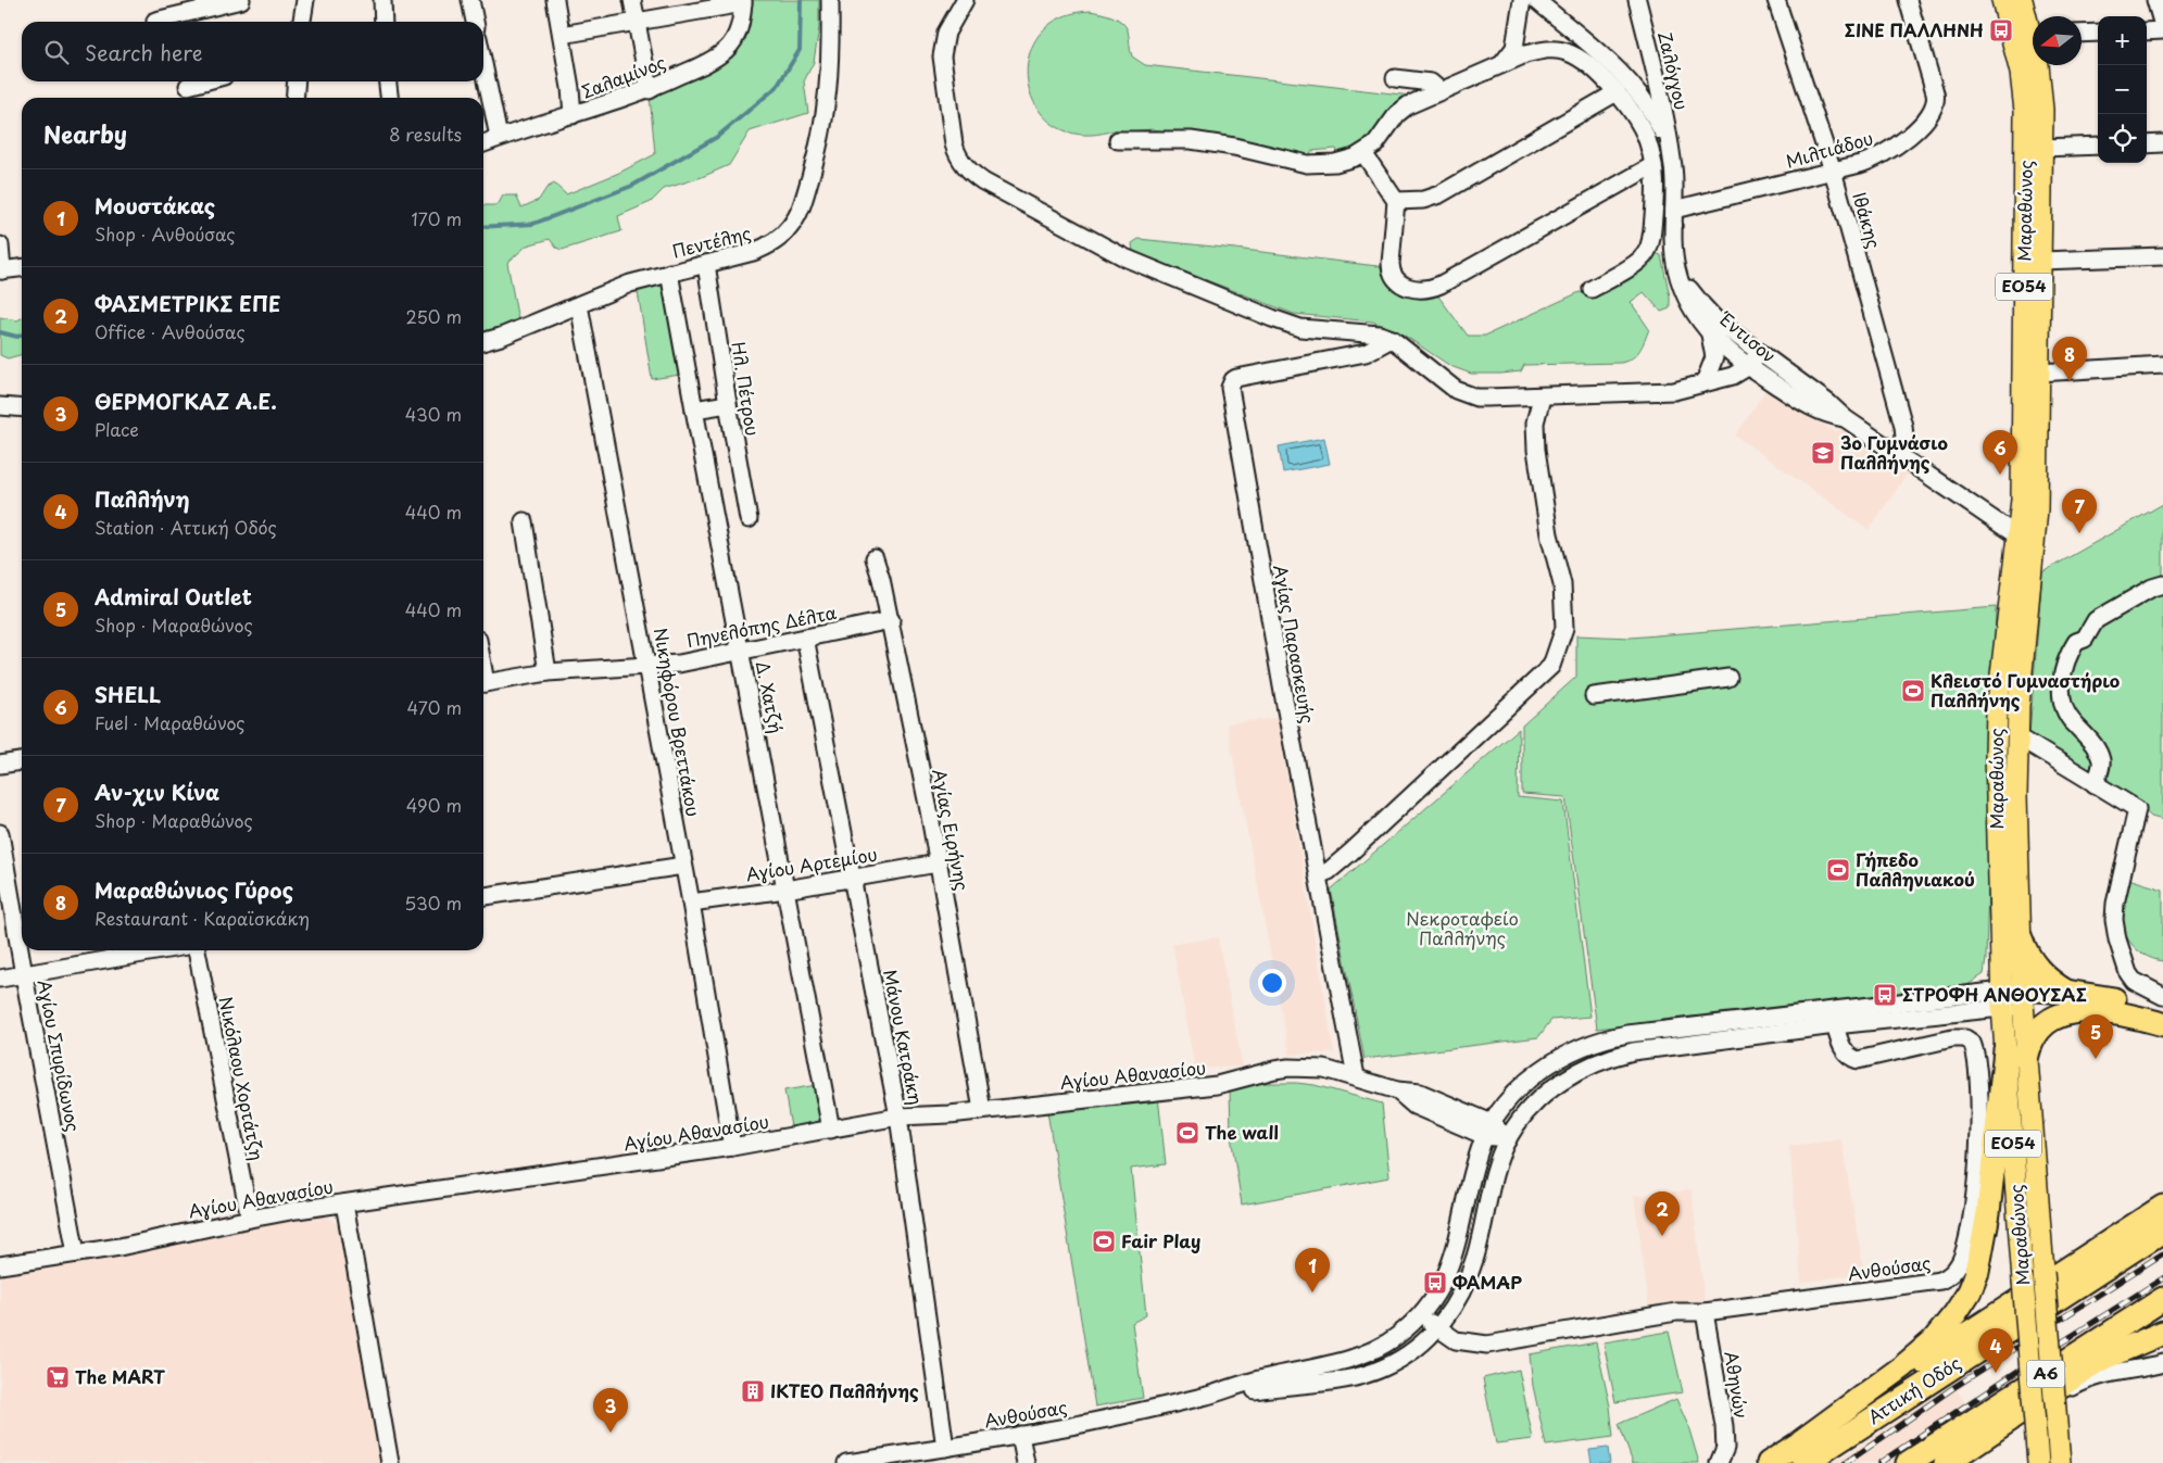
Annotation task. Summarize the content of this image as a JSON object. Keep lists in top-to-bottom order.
{
  "streets": {
    "highway": ["Α6", "Αττική Οδός"],
    "main road": ["Μαραθώνος", "ΕΟ54"],
    "street": [
      "Ζαλόγγου",
      "Σαλαμίνος",
      "Μιλτιάδου",
      "Ιθάκης",
      "Πεντέλης",
      "Έντισον",
      "Ηλ. Πέτρου",
      "Πηνελόπης Δέλτα",
      "Αγίας Παρασκευής",
      "Δ. Χατζή",
      "Νικηφόρου Βρεττάκου",
      "Αγίας Ειρήνης",
      "Αγίου Αρτεμίου",
      "Μάνου Κατράκη",
      "Αγίου Σπυρίδωνος",
      "Αγίου Αθανασίου",
      "Νικόλαου Χορτάτζη",
      "Ανθούσας",
      "Αθηνών"
    ]
  },
  "crossings": [
    ["Ζαλόγγου", "Έντισον"],
    ["Μιλτιάδου", "Ιθάκης"],
    ["Μιλτιάδου", "Έντισον"],
    ["Μαραθώνος", "Έντισον"],
    ["Μαραθώνος", "Ανθούσας"],
    ["Ιθάκης", "Έντισον"],
    ["Πεντέλης", "Ηλ. Πέτρου"],
    ["Πεντέλης", "Δ. Χατζή"],
    ["Πεντέλης", "Νικηφόρου Βρεττάκου"],
    ["Πηνελόπης Δέλτα", "Δ. Χατζή"],
    ["Πηνελόπης Δέλτα", "Νικηφόρου Βρεττάκου"],
    ["Πηνελόπης Δέλτα", "Αγίας Ειρήνης"],
    ["Πηνελόπης Δέλτα", "Μάνου Κατράκη"],
    ["Αγίας Παρασκευής", "Αγίου Αθανασίου"],
    ["Δ. Χατζή", "Αγίου Αρτεμίου"],
    ["Δ. Χατζή", "Αγίου Αθανασίου"],
    ["Νικηφόρου Βρεττάκου", "Αγίου Αρτεμίου"],
    ["Νικηφόρου Βρεττάκου", "Αγίου Αθανασίου"],
    ["Αγίας Ειρήνης", "Αγίου Αρτεμίου"],
    ["Αγίας Ειρήνης", "Αγίου Αθανασίου"],
    ["Αγίου Αρτεμίου", "Μάνου Κατράκη"],
    ["Μάνου Κατράκη", "Αγίου Αθανασίου"],
    ["Μάνου Κατράκη", "Ανθούσας"],
    ["Αγίου Σπυρίδωνος", "Αγίου Αθανασίου"],
    ["Αγίου Αθανασίου", "Νικόλαου Χορτάτζη"],
    ["Αγίου Αθανασίου", "Ανθούσας"],
    ["Ανθούσας", "Αθηνών"]
  ],
  "parks": ["Νεκροταφείο Παλλήνης"],
  "places": {
    "bus stop": ["ΣΙΝΕ ΠΑΛΛΗΝΗ", "ΣΤΡΟΦΗ ΑΝΘΟΥΣΑΣ", "ΦΑΜΑΡ"],
    "school or university": ["3ο Γυμνάσιο Παλλήνης"],
    "sports": [
      "Κλειστό Γυμναστήριο Παλλήνης",
      "Γήπεδο Παλληνιακού",
      "The wall",
      "Fair Play"
    ],
    "supermarket": ["The MART"],
    "building": ["ΙΚΤΕΟ Παλλήνης"]
  },
  "north": "left",
  "page": {
    "map_buttons": ["+", "−"],
    "search": "Search here",
    "heading": ["Nearby", "8 results"],
    "list": [
      {
        "mark": "1",
        "name": "Μουστάκας",
        "note": "Shop · Ανθούσας",
        "value": "170 m"
      },
      {
        "mark": "2",
        "name": "ΦΑΣΜΕΤΡΙΚΣ ΕΠΕ",
        "note": "Office · Ανθούσας",
        "value": "250 m"
      },
      {
        "mark": "3",
        "name": "ΘΕΡΜΟΓΚΑΖ Α.Ε.",
        "note": "Place",
        "value": "430 m"
      },
      {
        "mark": "4",
        "name": "Παλλήνη",
        "note": "Station · Αττική Οδός",
        "value": "440 m"
      },
      {
        "mark": "5",
        "name": "Admiral Outlet",
        "note": "Shop · Μαραθώνος",
        "value": "440 m"
      },
      {
        "mark": "6",
        "name": "SHELL",
        "note": "Fuel · Μαραθώνος",
        "value": "470 m"
      },
      {
        "mark": "7",
        "name": "Αν-χιν Κίνα",
        "note": "Shop · Μαραθώνος",
        "value": "490 m"
      },
      {
        "mark": "8",
        "name": "Μαραθώνιος Γύρος",
        "note": "Restaurant · Καραϊσκάκη",
        "value": "530 m"
      }
    ],
    "pins": [
      "8",
      "6",
      "7",
      "5",
      "2",
      "1",
      "4",
      "3"
    ]
  }
}
